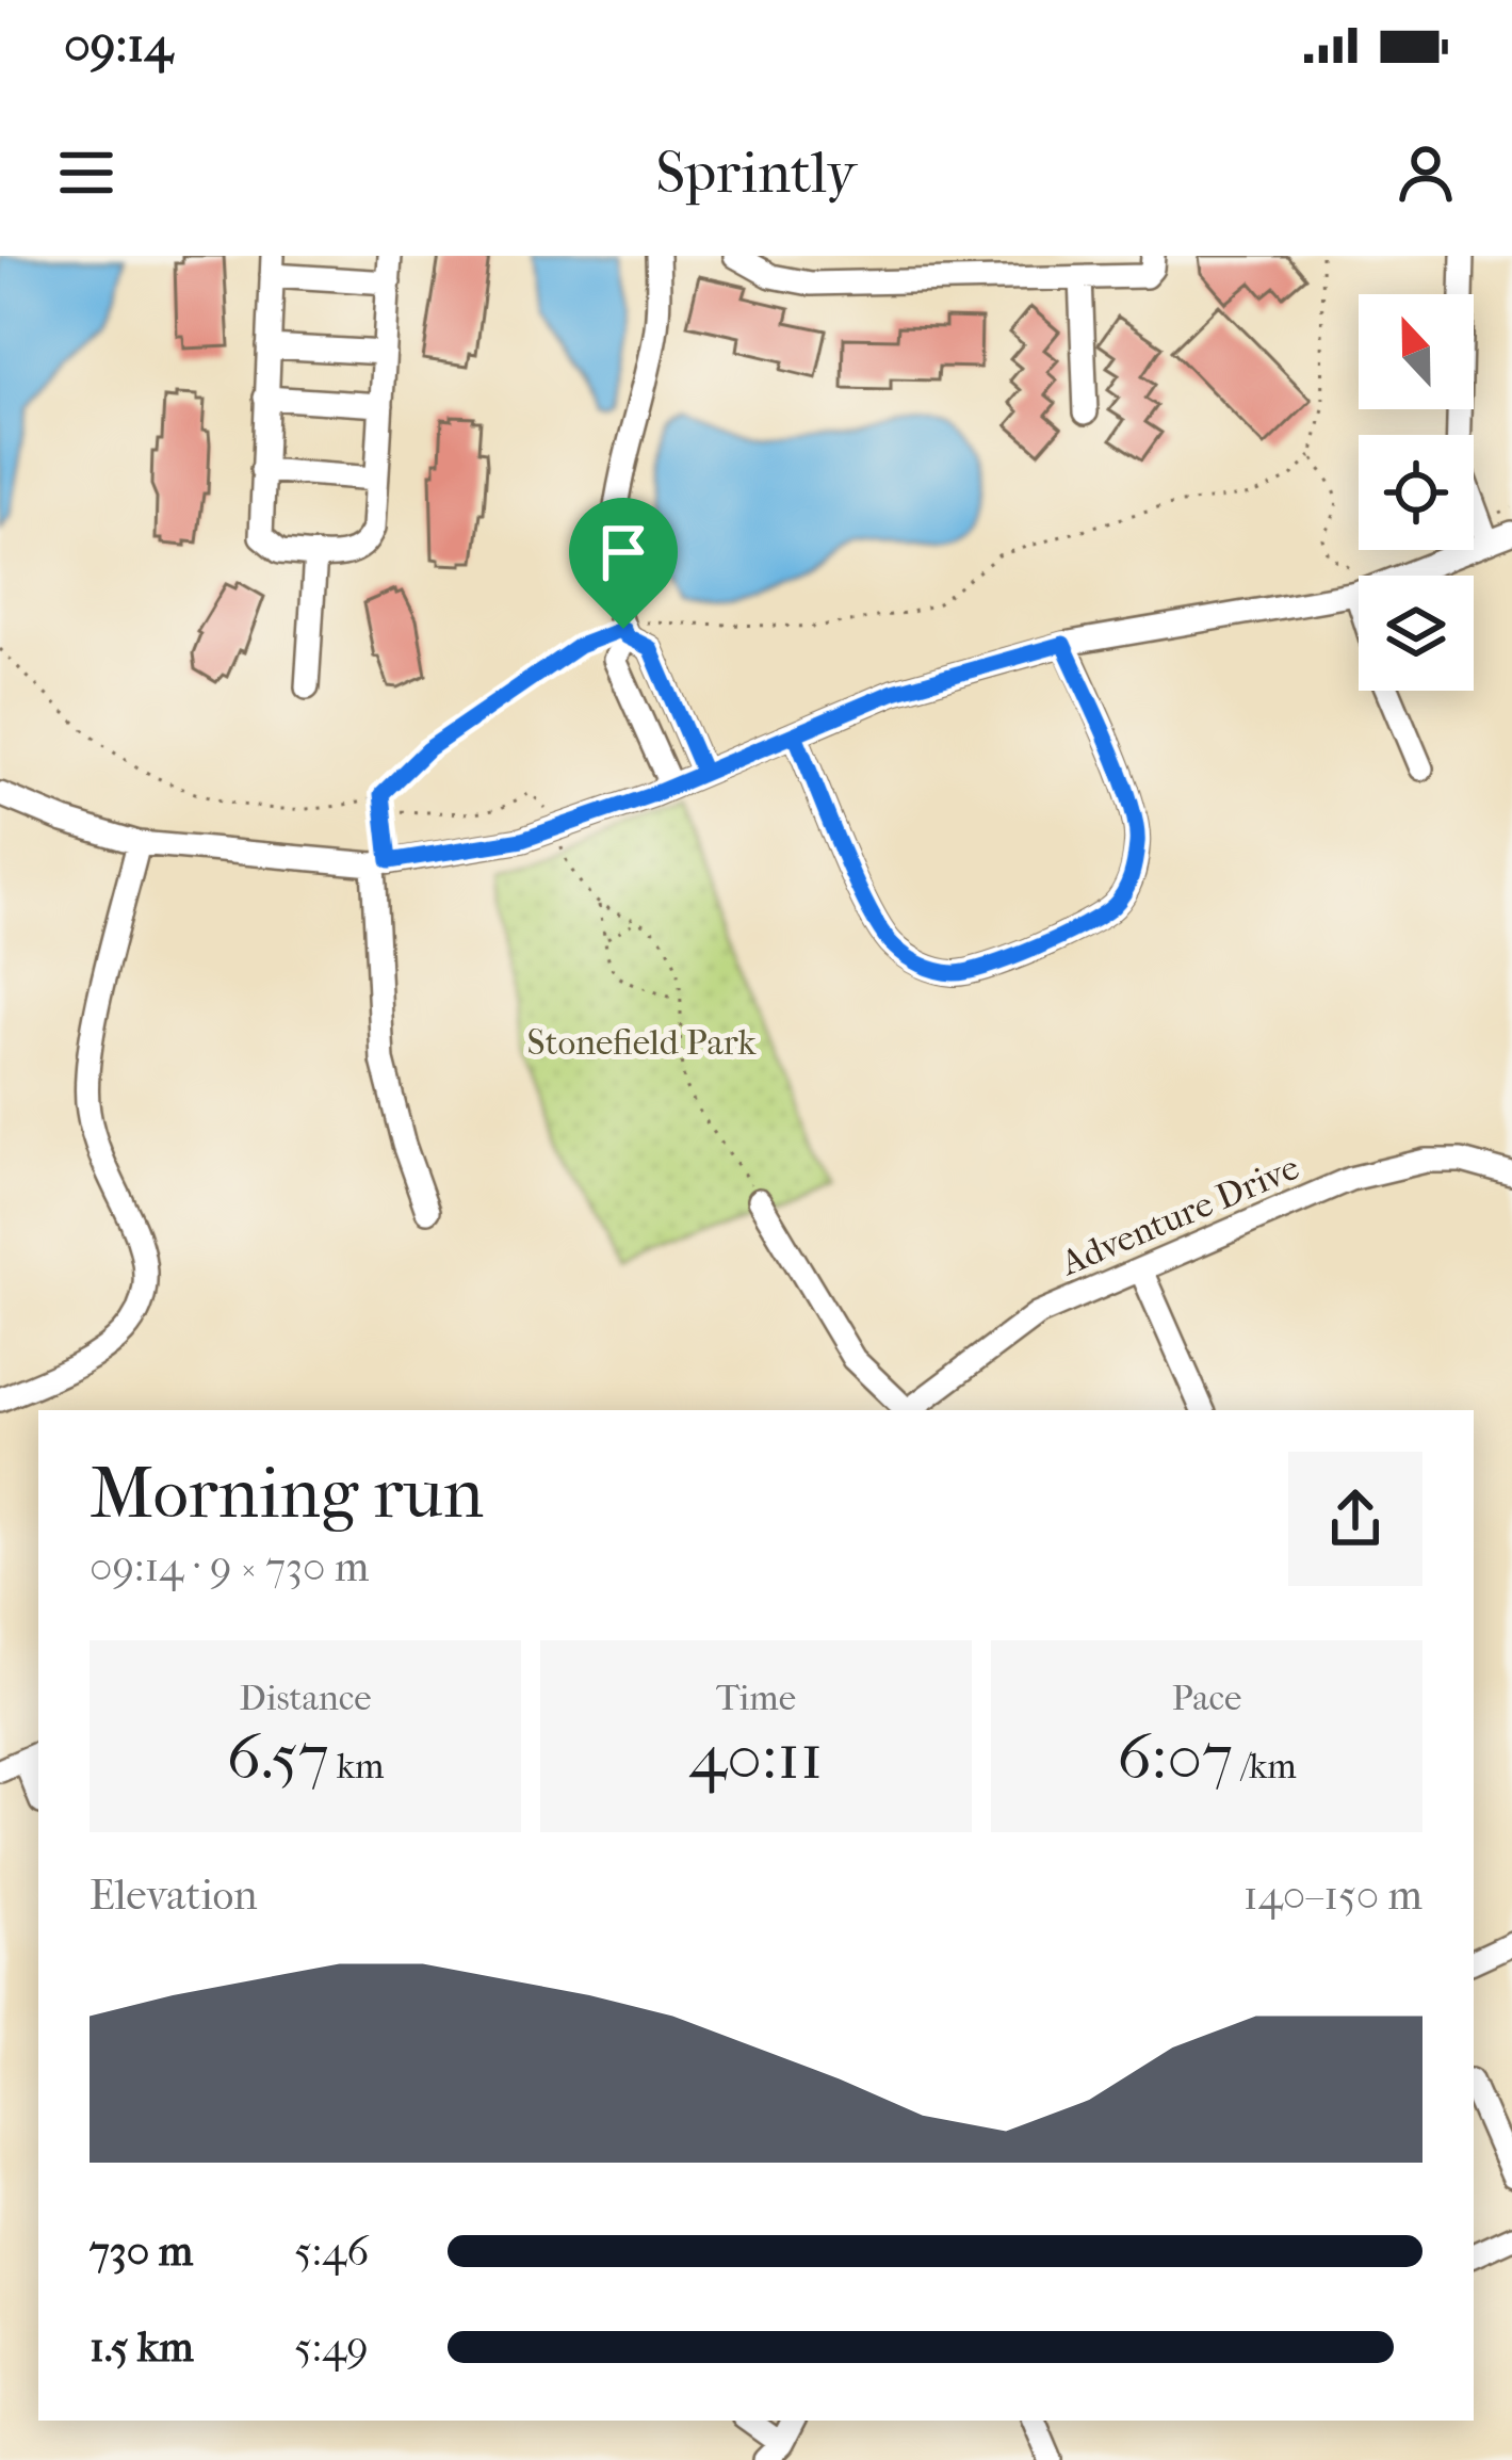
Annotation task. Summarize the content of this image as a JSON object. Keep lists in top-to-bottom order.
{
  "streets": {
    "street": ["Adventure Drive"]
  },
  "parks": ["Stonefield Park"],
  "north": "top",
  "page": {
    "status": "09:14",
    "header": "Sprintly",
    "heading": ["Morning run", "09:14 · 9 × 730 m"],
    "stats": [
      ["Distance", "6.57 km"],
      ["Time", "40:11"],
      ["Pace", "6:07 /km"]
    ],
    "chart": ["Elevation", "140–150 m"],
    "list": [
      {
        "name": "730 m",
        "note": "5:46"
      },
      {
        "name": "1.5 km",
        "note": "5:49"
      }
    ]
  }
}
